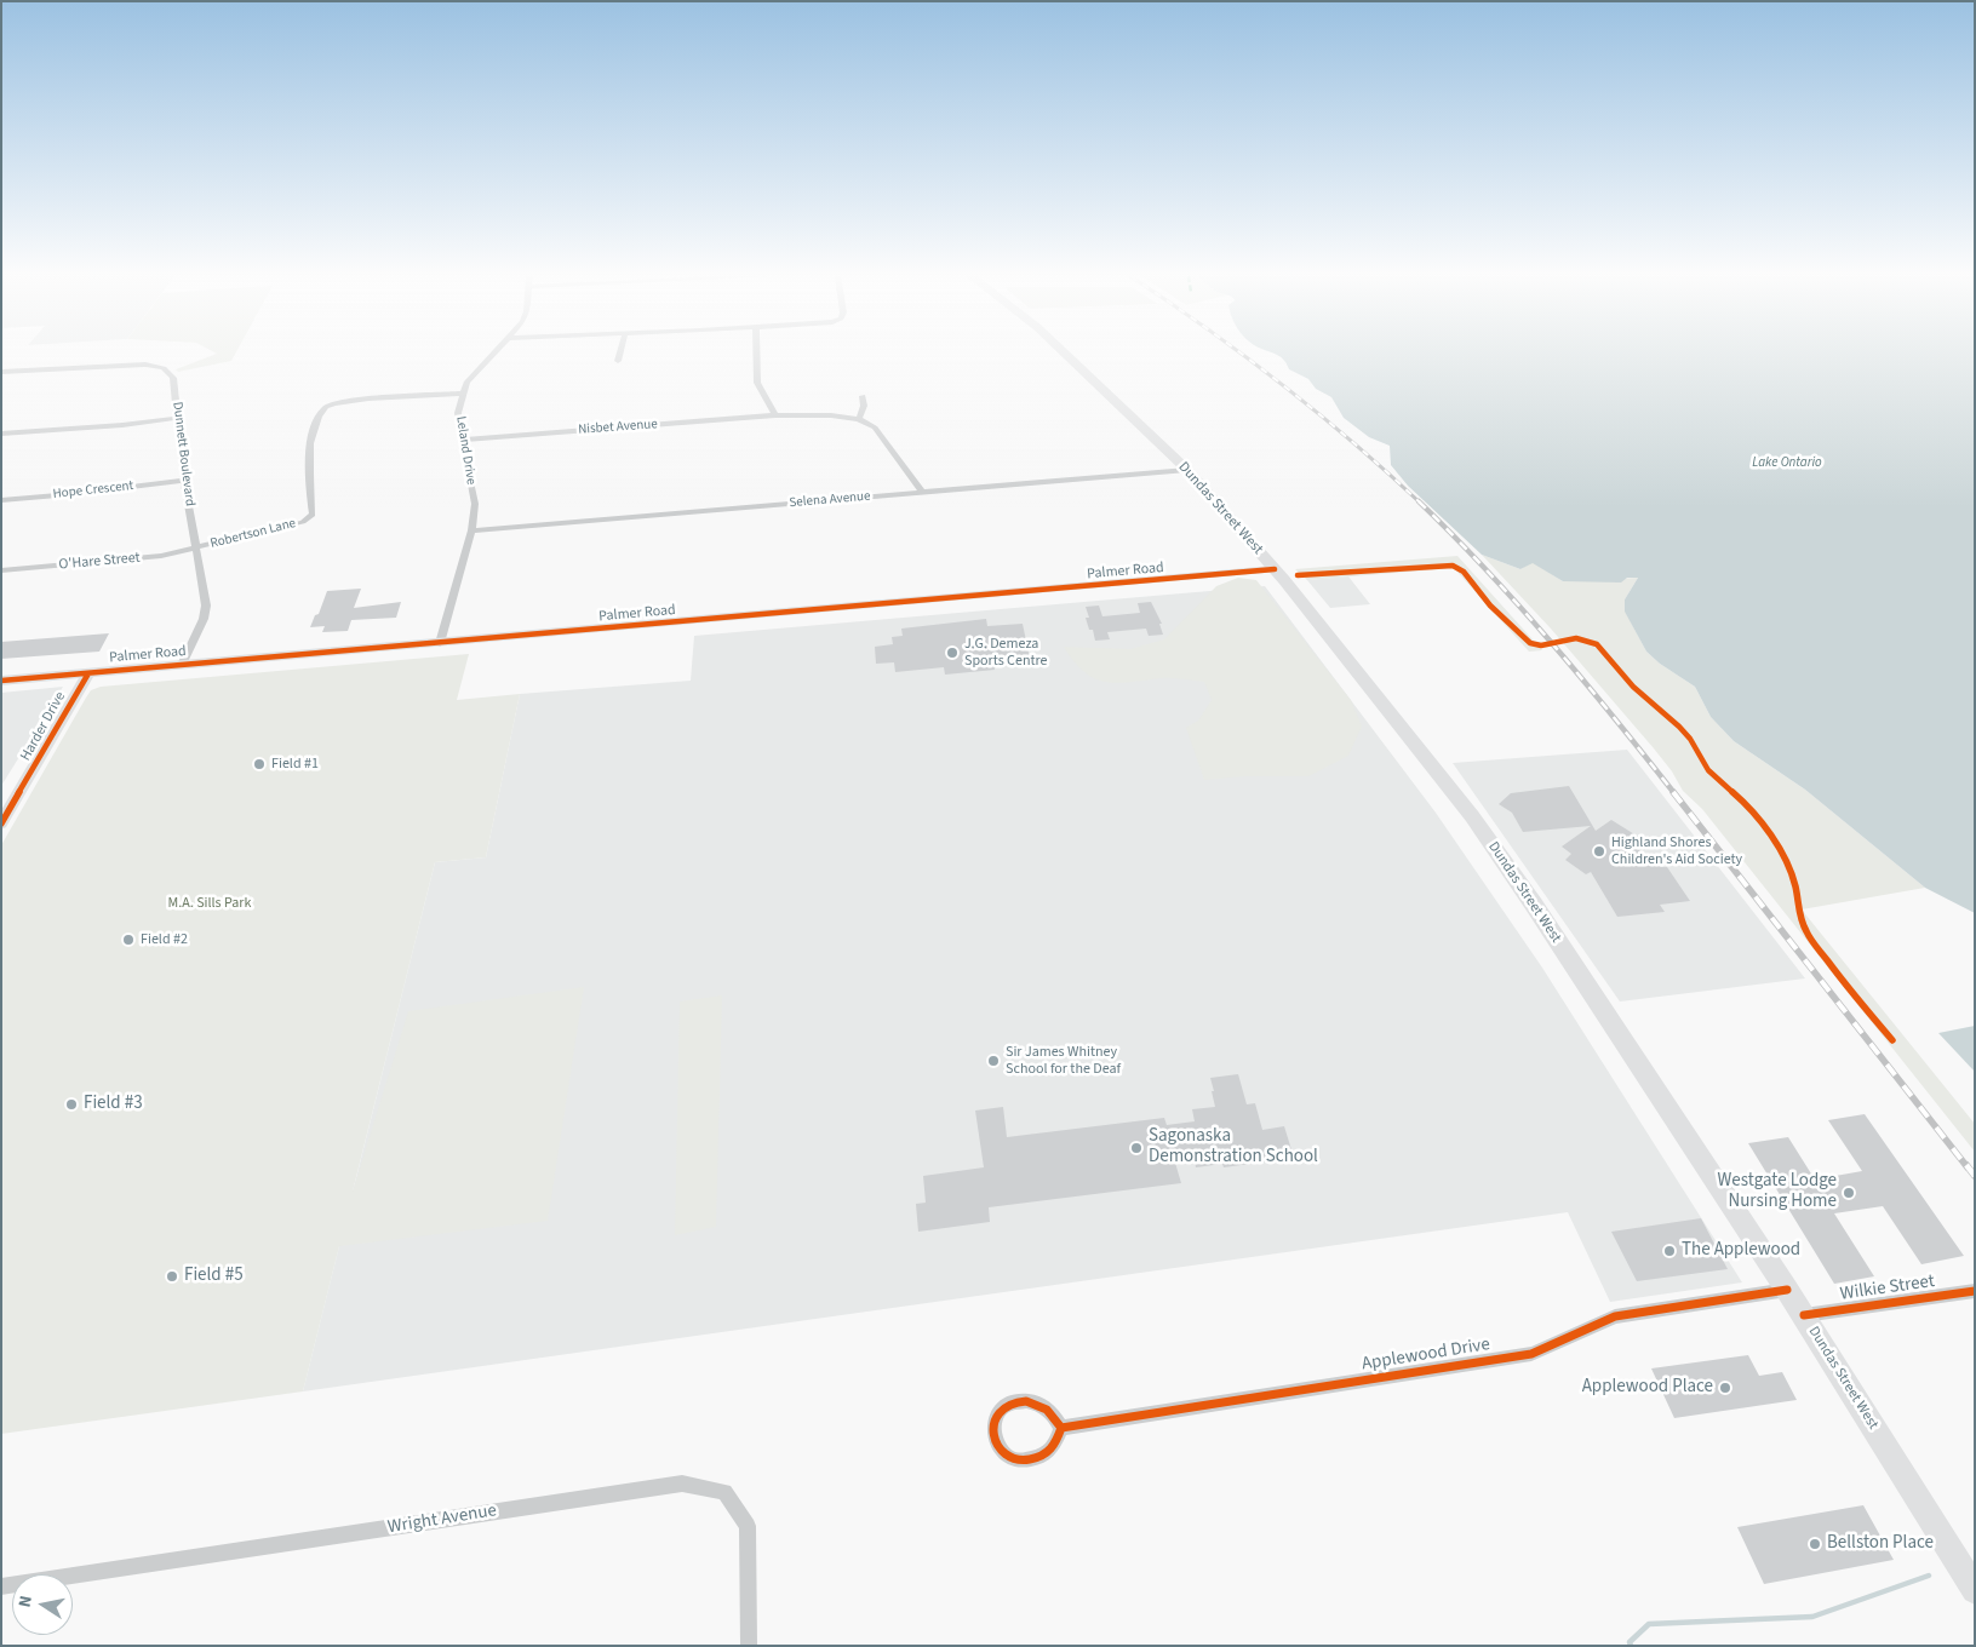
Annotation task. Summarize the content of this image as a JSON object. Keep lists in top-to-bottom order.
{
  "streets": {
    "main road": ["Dundas Street West"],
    "street": [
      "Nisbet Avenue",
      "Leland Drive",
      "Dunnett Boulevard",
      "Hope Crescent",
      "Selena Avenue",
      "Robertson Lane",
      "O'Hare Street",
      "Palmer Road",
      "Harder Drive",
      "Wilkie Street",
      "Applewood Drive",
      "Wright Avenue"
    ]
  },
  "crossings": [
    ["Nisbet Avenue", "Leland Drive"],
    ["Leland Drive", "Selena Avenue"],
    ["Leland Drive", "Robertson Lane"],
    ["Leland Drive", "Palmer Road"],
    ["Dunnett Boulevard", "Hope Crescent"],
    ["Dunnett Boulevard", "Robertson Lane"],
    ["Dunnett Boulevard", "O'Hare Street"],
    ["Dunnett Boulevard", "Palmer Road"],
    ["Selena Avenue", "Dundas Street West"],
    ["Dundas Street West", "Palmer Road"],
    ["Dundas Street West", "Wilkie Street"],
    ["Dundas Street West", "Applewood Drive"],
    ["Robertson Lane", "O'Hare Street"],
    ["Palmer Road", "Harder Drive"]
  ],
  "water": ["Lake Ontario"],
  "parks": ["M.A. Sills Park"],
  "places": [
    "J.G. Demeza Sports Centre",
    "Field #1",
    "Highland Shores Children's Aid Society",
    "Field #2",
    "Sir James Whitney School for the Deaf",
    "Field #3",
    "Sagonaska Demonstration School",
    "Westgate Lodge Nursing Home",
    "The Applewood",
    "Field #5",
    "Applewood Place",
    "Bellston Place"
  ],
  "north": "left"
}
